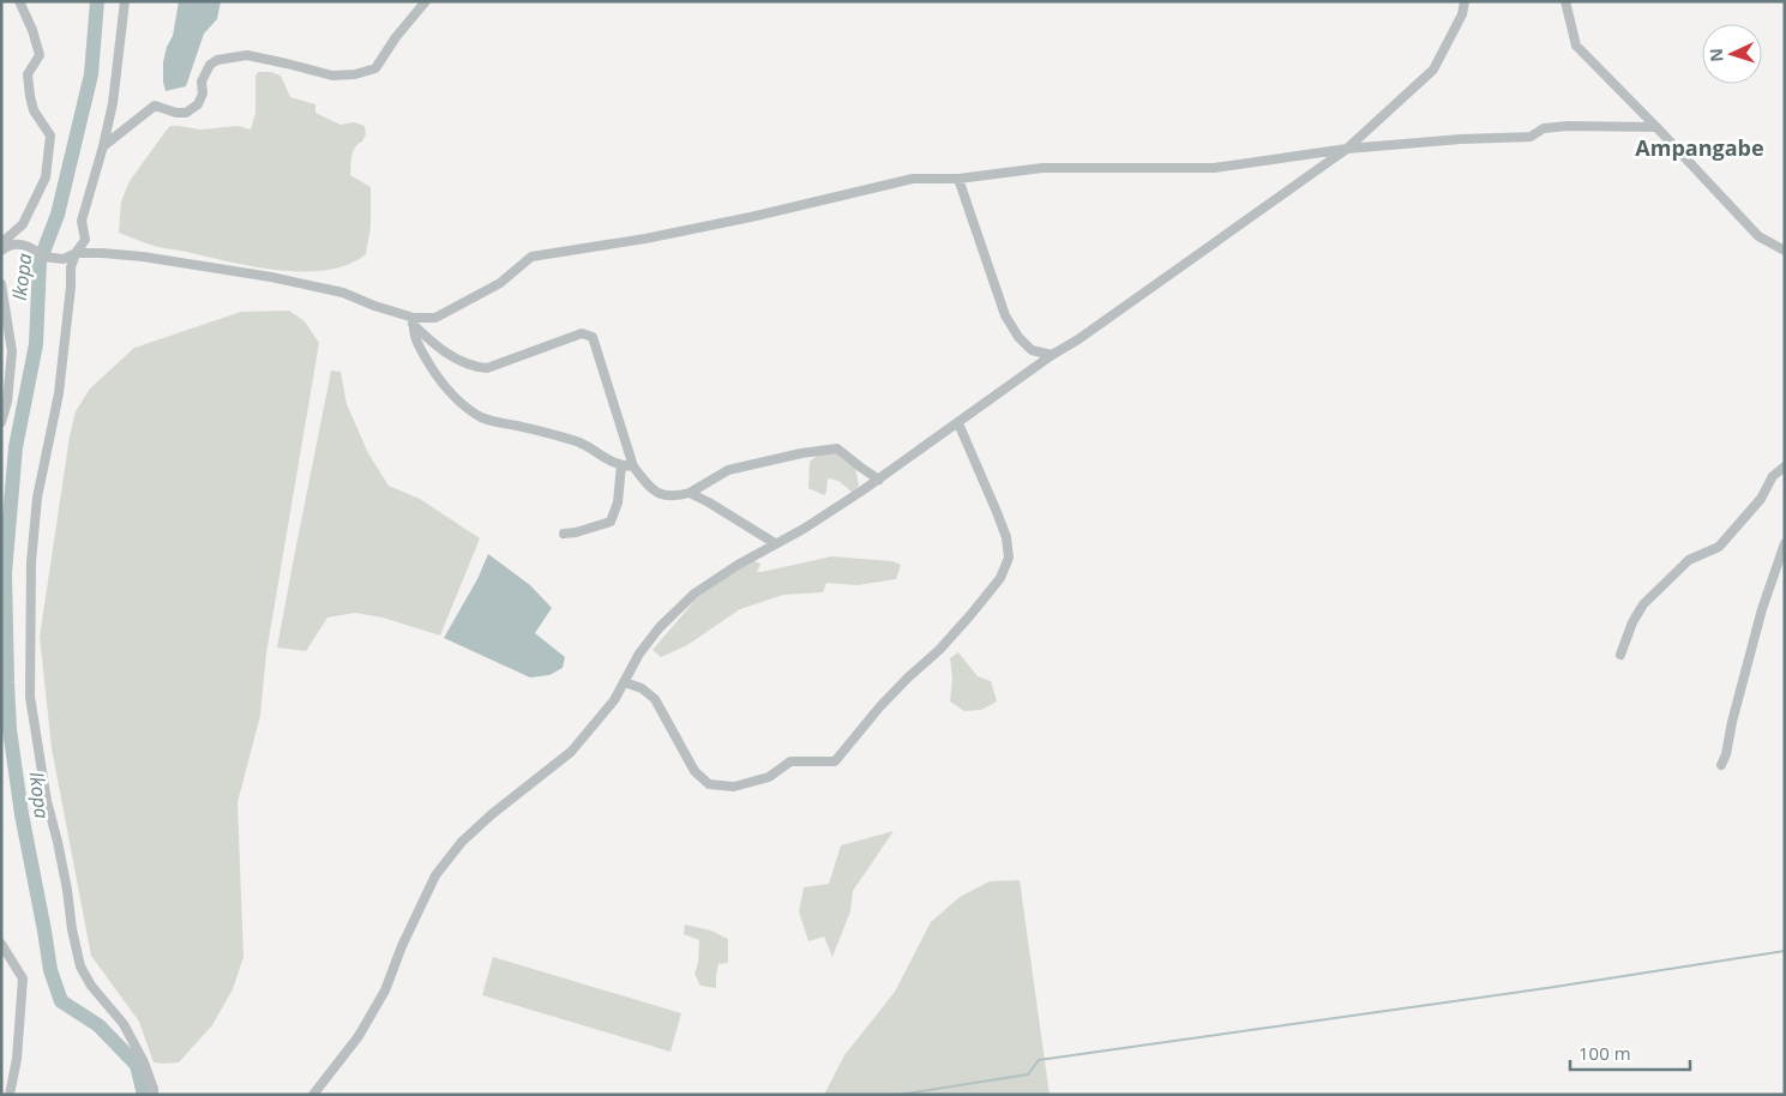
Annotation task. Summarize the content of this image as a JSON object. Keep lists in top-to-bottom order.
{
  "districts": ["Ampangabe"],
  "water": ["Ikopa"],
  "scale_bar": "100 m",
  "north": "left"
}
